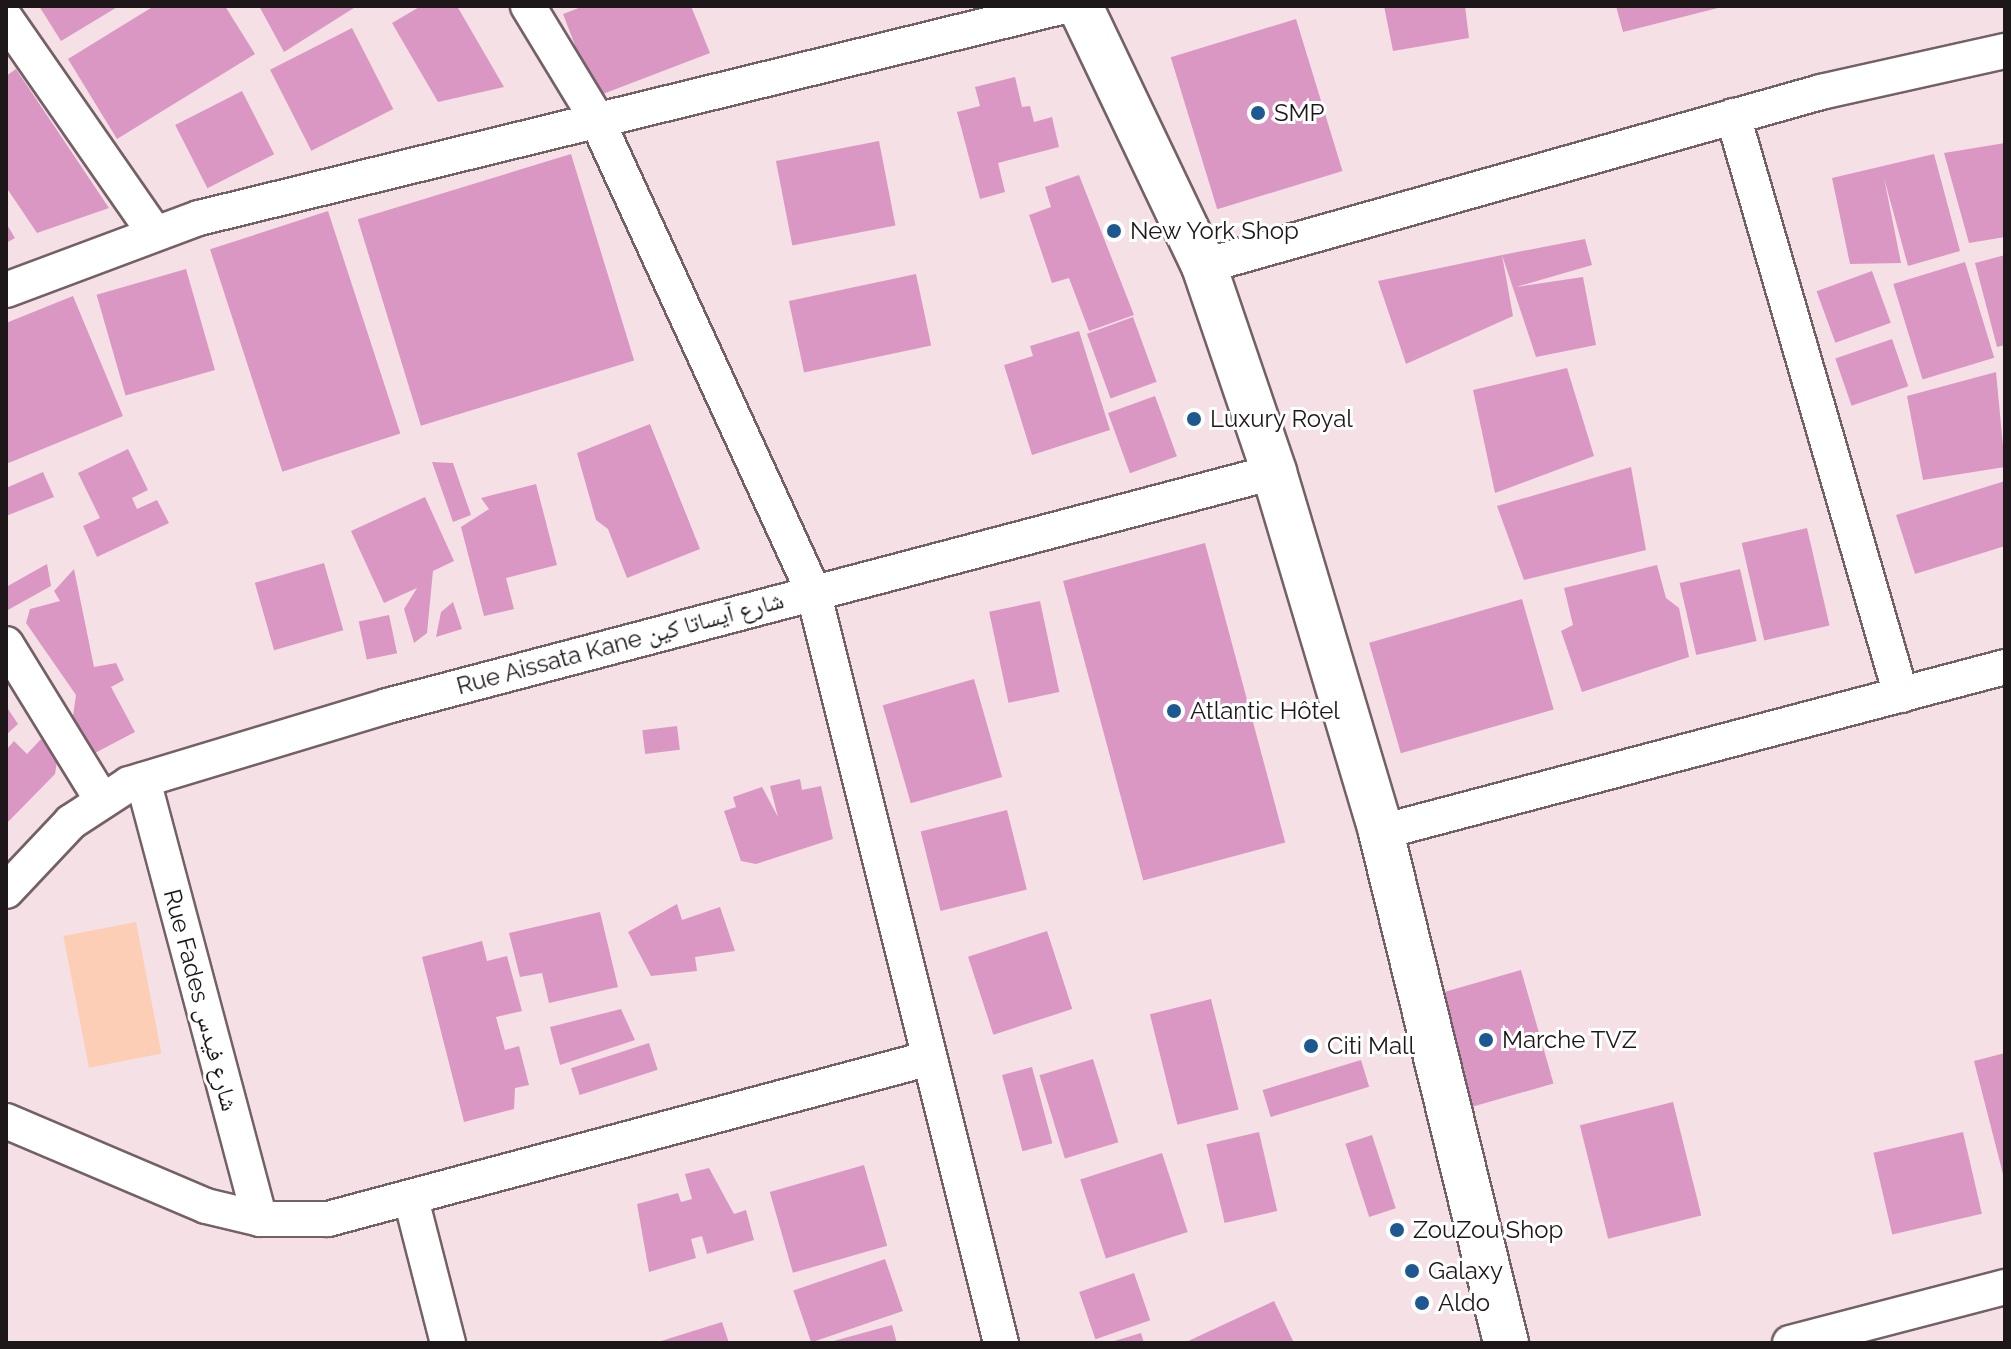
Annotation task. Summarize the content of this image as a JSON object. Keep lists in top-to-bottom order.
{
  "streets": {
    "street": ["Rue Aissata Kane شارع آيساتا كين", "Rue Fades شارع فيدس"]
  },
  "crossings": [
    ["Rue Aissata Kane شارع آيساتا كين", "Rue Fades شارع فيدس"]
  ],
  "places": [
    "SMP",
    "New York Shop",
    "Luxury Royal",
    "Atlantic Hôtel",
    "Marche TVZ",
    "Citi Mall",
    "ZouZou Shop",
    "Galaxy",
    "Aldo"
  ]
}
